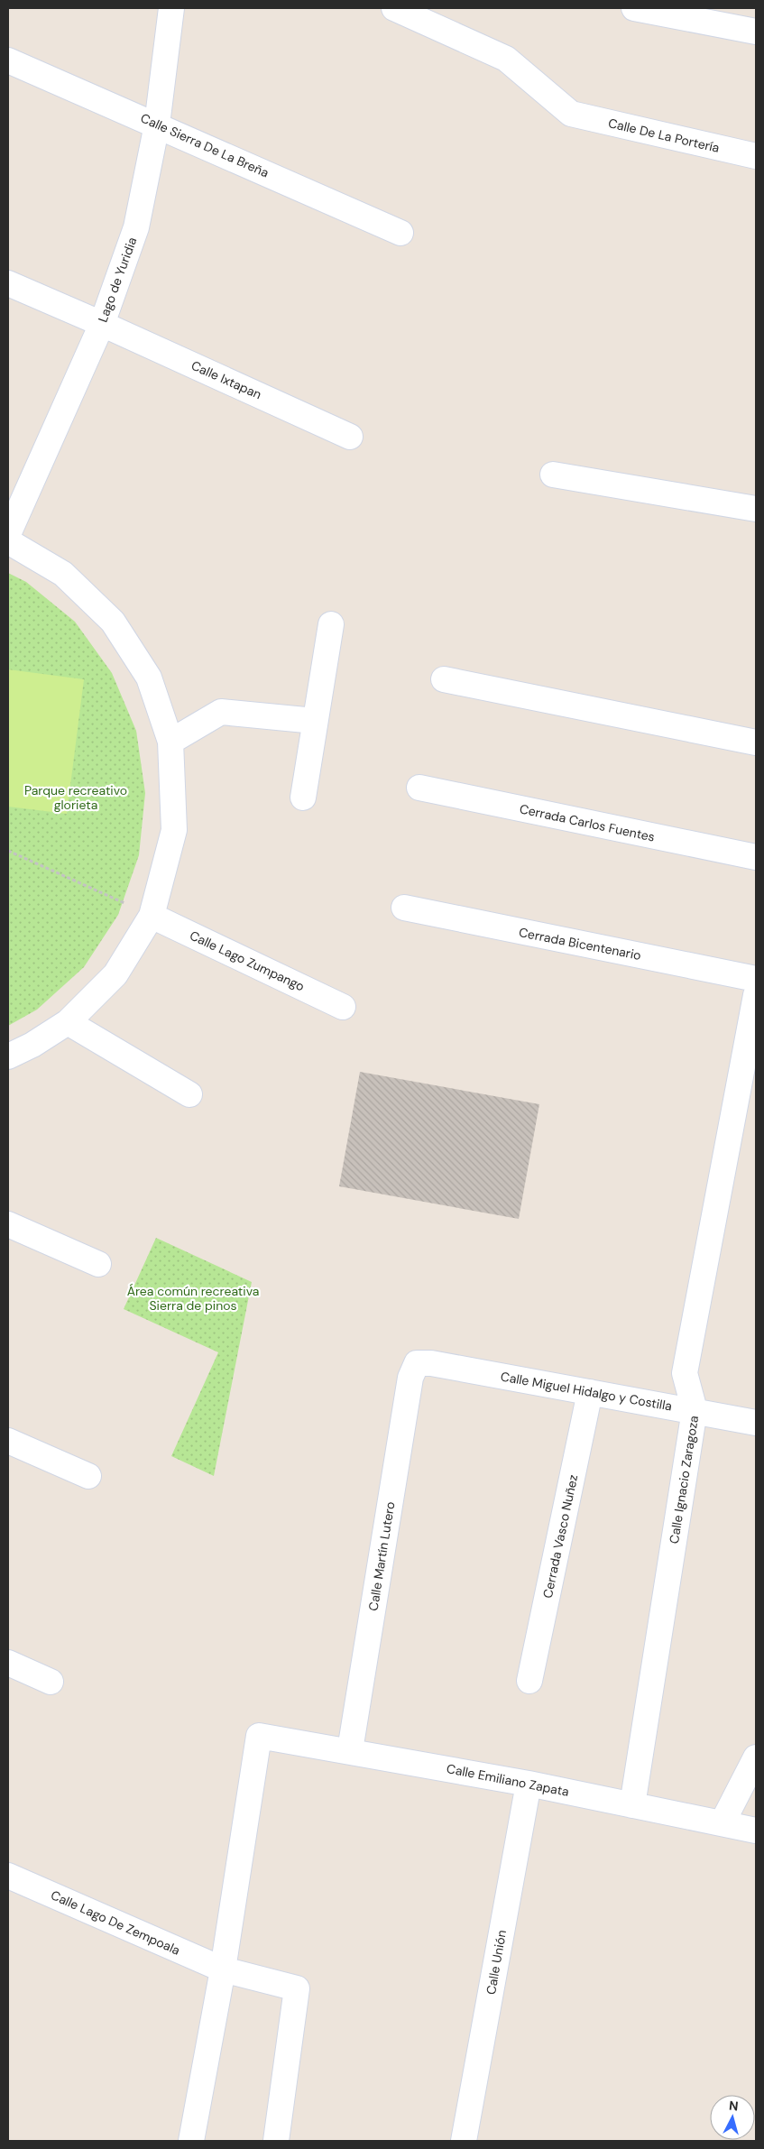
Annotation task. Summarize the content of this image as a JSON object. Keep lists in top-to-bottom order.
{
  "streets": {
    "street": [
      "Calle De La Portería",
      "Calle Sierra De La Breña",
      "Lago de Yuridia",
      "Calle Ixtapan",
      "Cerrada Carlos Fuentes",
      "Cerrada Bicentenario",
      "Calle Lago Zumpango",
      "Calle Miguel Hidalgo y Costilla",
      "Calle Ignacio Zaragoza",
      "Cerrada Vasco Nuñez",
      "Calle Martín Lutero",
      "Calle Emiliano Zapata",
      "Calle Lago De Zempoala",
      "Calle Unión"
    ]
  },
  "crossings": [
    ["Calle Sierra De La Breña", "Lago de Yuridia"],
    ["Lago de Yuridia", "Calle Ixtapan"],
    ["Calle Miguel Hidalgo y Costilla", "Calle Ignacio Zaragoza"],
    ["Calle Miguel Hidalgo y Costilla", "Cerrada Vasco Nuñez"],
    ["Calle Miguel Hidalgo y Costilla", "Calle Martín Lutero"],
    ["Calle Ignacio Zaragoza", "Calle Emiliano Zapata"],
    ["Calle Martín Lutero", "Calle Emiliano Zapata"],
    ["Calle Emiliano Zapata", "Calle Lago De Zempoala"],
    ["Calle Emiliano Zapata", "Calle Unión"]
  ],
  "parks": ["Parque recreativo glorieta", "Área común recreativa Sierra de pinos"],
  "north": "top"
}
